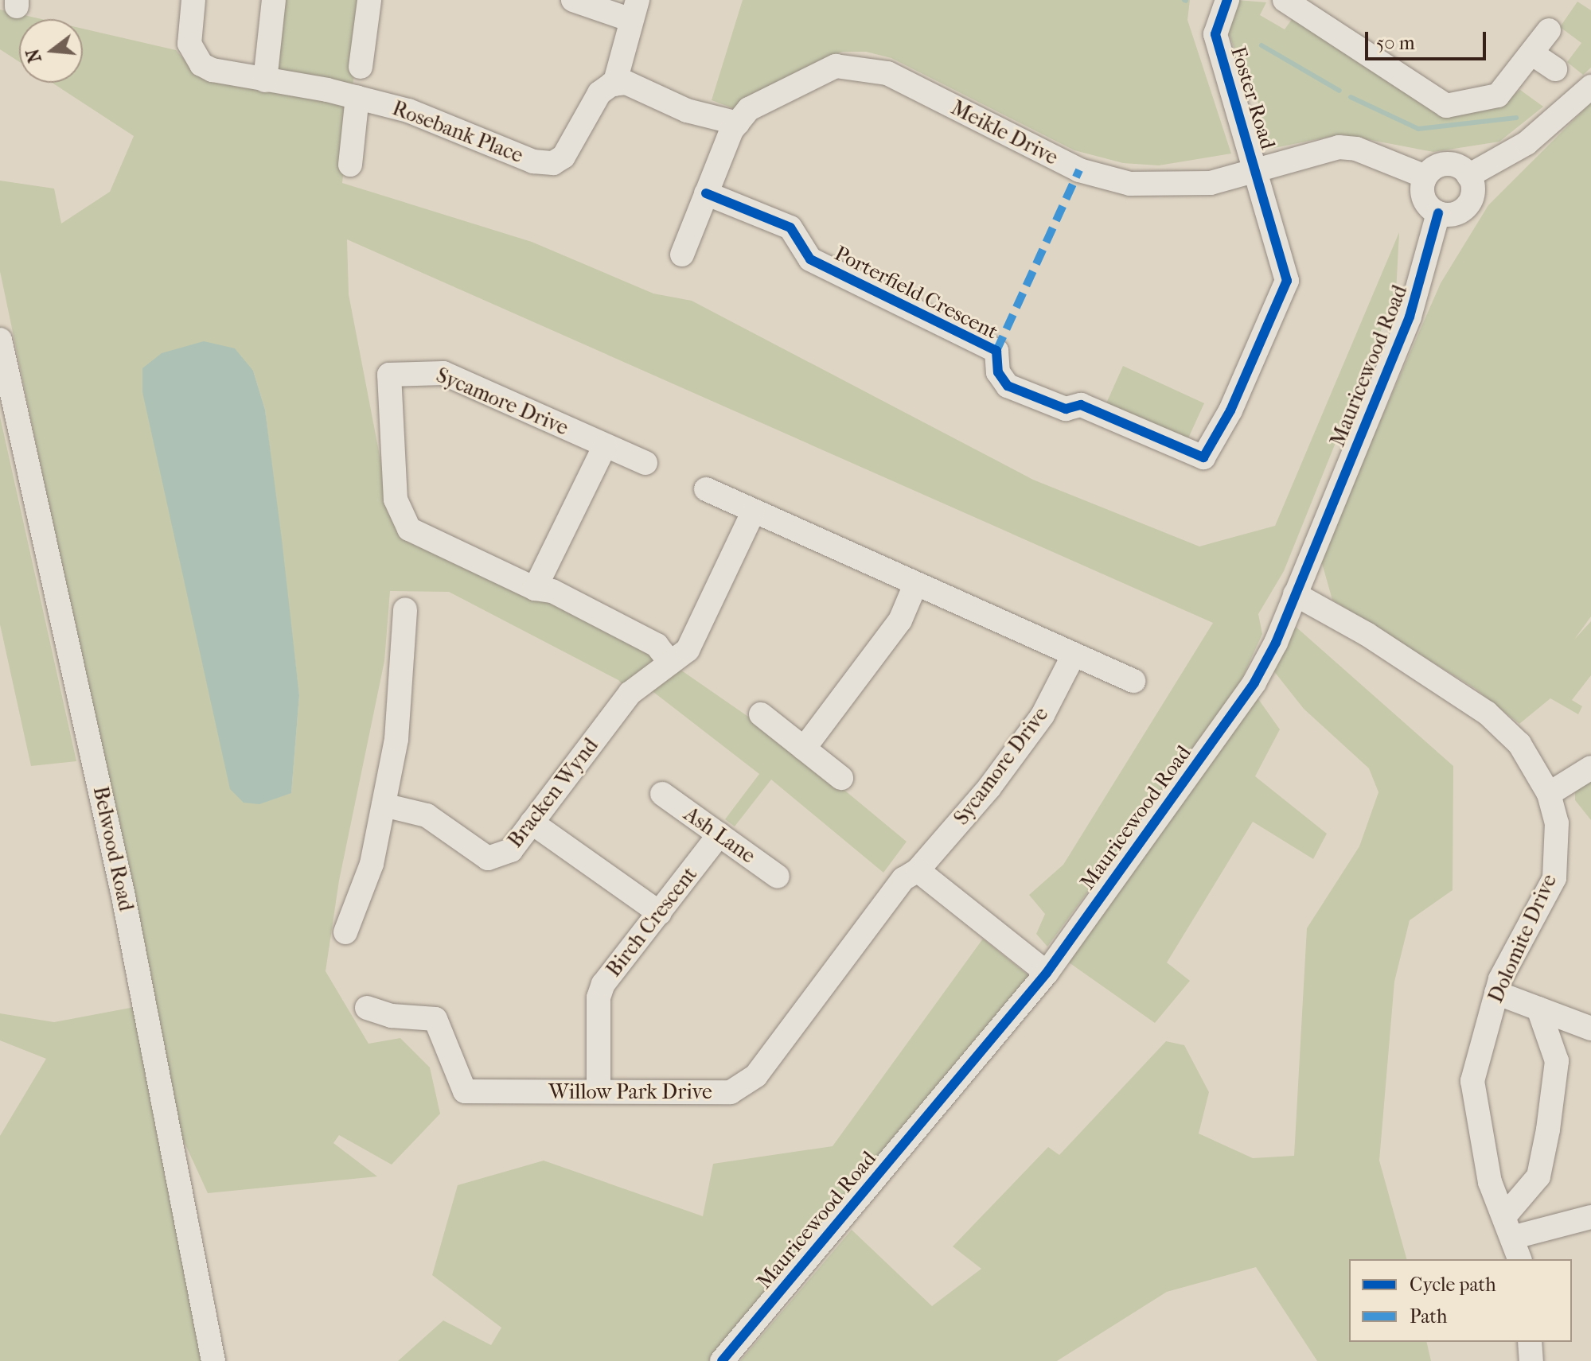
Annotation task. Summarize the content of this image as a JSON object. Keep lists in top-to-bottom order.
{
  "streets": {
    "street": [
      "Foster Road",
      "Rosebank Place",
      "Meikle Drive",
      "Porterfield Crescent",
      "Mauricewood Road",
      "Sycamore Drive",
      "Bracken Wynd",
      "Ash Lane",
      "Belwood Road",
      "Birch Crescent",
      "Dolomite Drive",
      "Willow Park Drive"
    ]
  },
  "crossings": [
    ["Foster Road", "Meikle Drive"],
    ["Foster Road", "Porterfield Crescent"],
    ["Meikle Drive", "Porterfield Crescent"],
    ["Meikle Drive", "Mauricewood Road"],
    ["Mauricewood Road", "Dolomite Drive"],
    ["Sycamore Drive", "Bracken Wynd"],
    ["Sycamore Drive", "Willow Park Drive"],
    ["Ash Lane", "Birch Crescent"],
    ["Birch Crescent", "Willow Park Drive"]
  ],
  "legend": ["Cycle path", "Path"],
  "scale_bar": "50 m",
  "north": "left"
}
